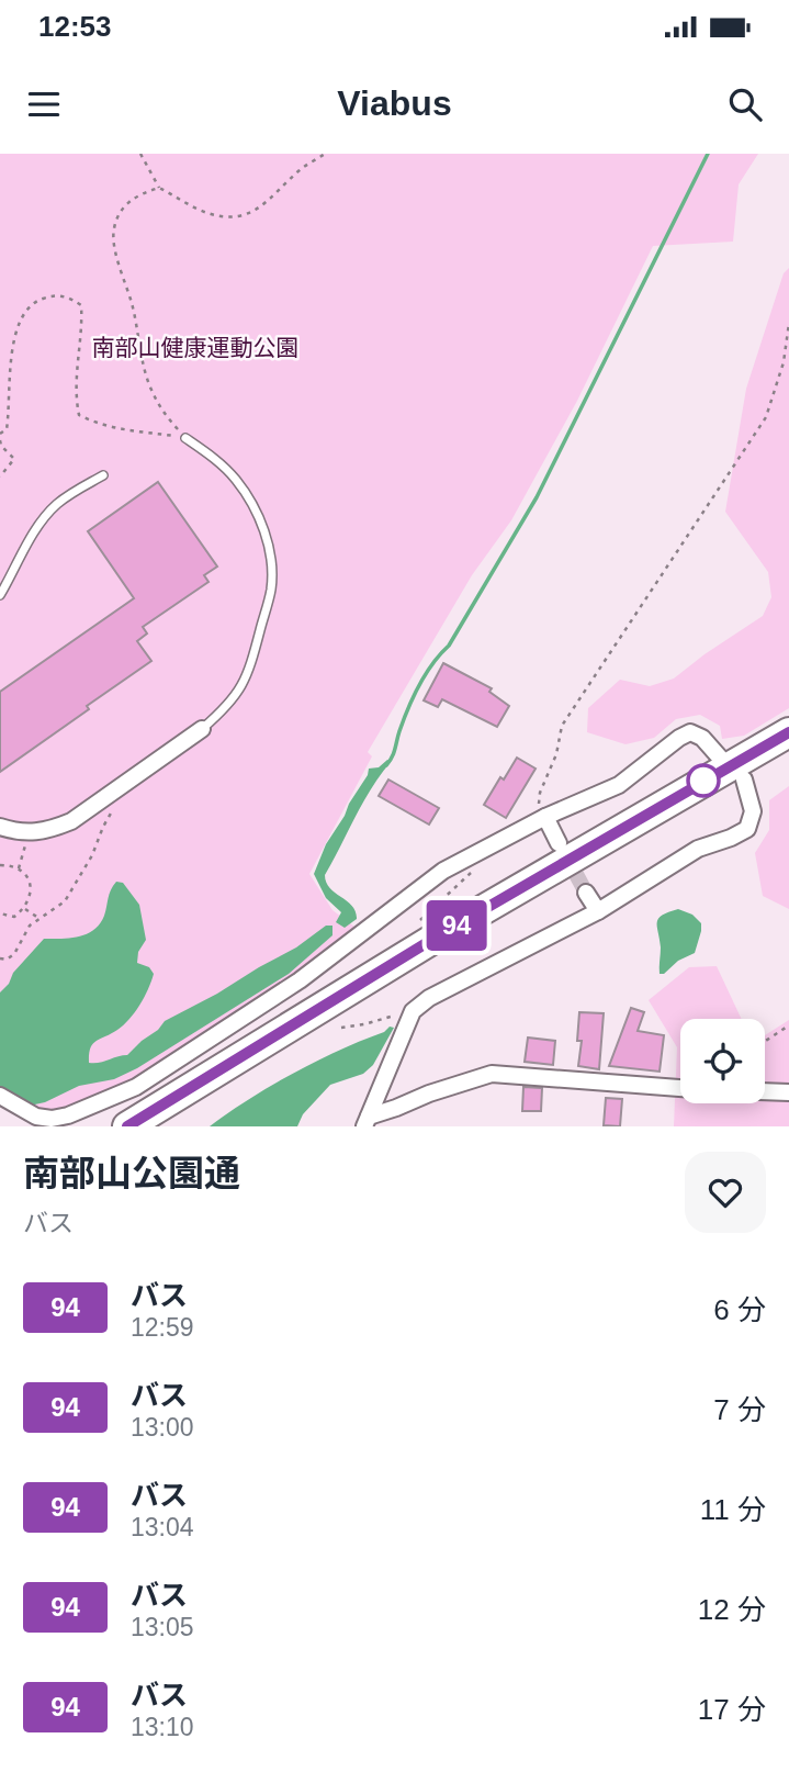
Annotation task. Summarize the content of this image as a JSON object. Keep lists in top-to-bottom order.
{
  "parks": ["南部山健康運動公園"],
  "lines": ["bus line 94"],
  "page": {
    "status": "12:53",
    "header": "Viabus",
    "on_map": "94",
    "heading": ["南部山公園通", "バス"],
    "list": [
      {
        "mark": "94",
        "name": "バス",
        "note": "12:59",
        "value": "6 分"
      },
      {
        "mark": "94",
        "name": "バス",
        "note": "13:00",
        "value": "7 分"
      },
      {
        "mark": "94",
        "name": "バス",
        "note": "13:04",
        "value": "11 分"
      },
      {
        "mark": "94",
        "name": "バス",
        "note": "13:05",
        "value": "12 分"
      },
      {
        "mark": "94",
        "name": "バス",
        "note": "13:10",
        "value": "17 分"
      }
    ]
  }
}
